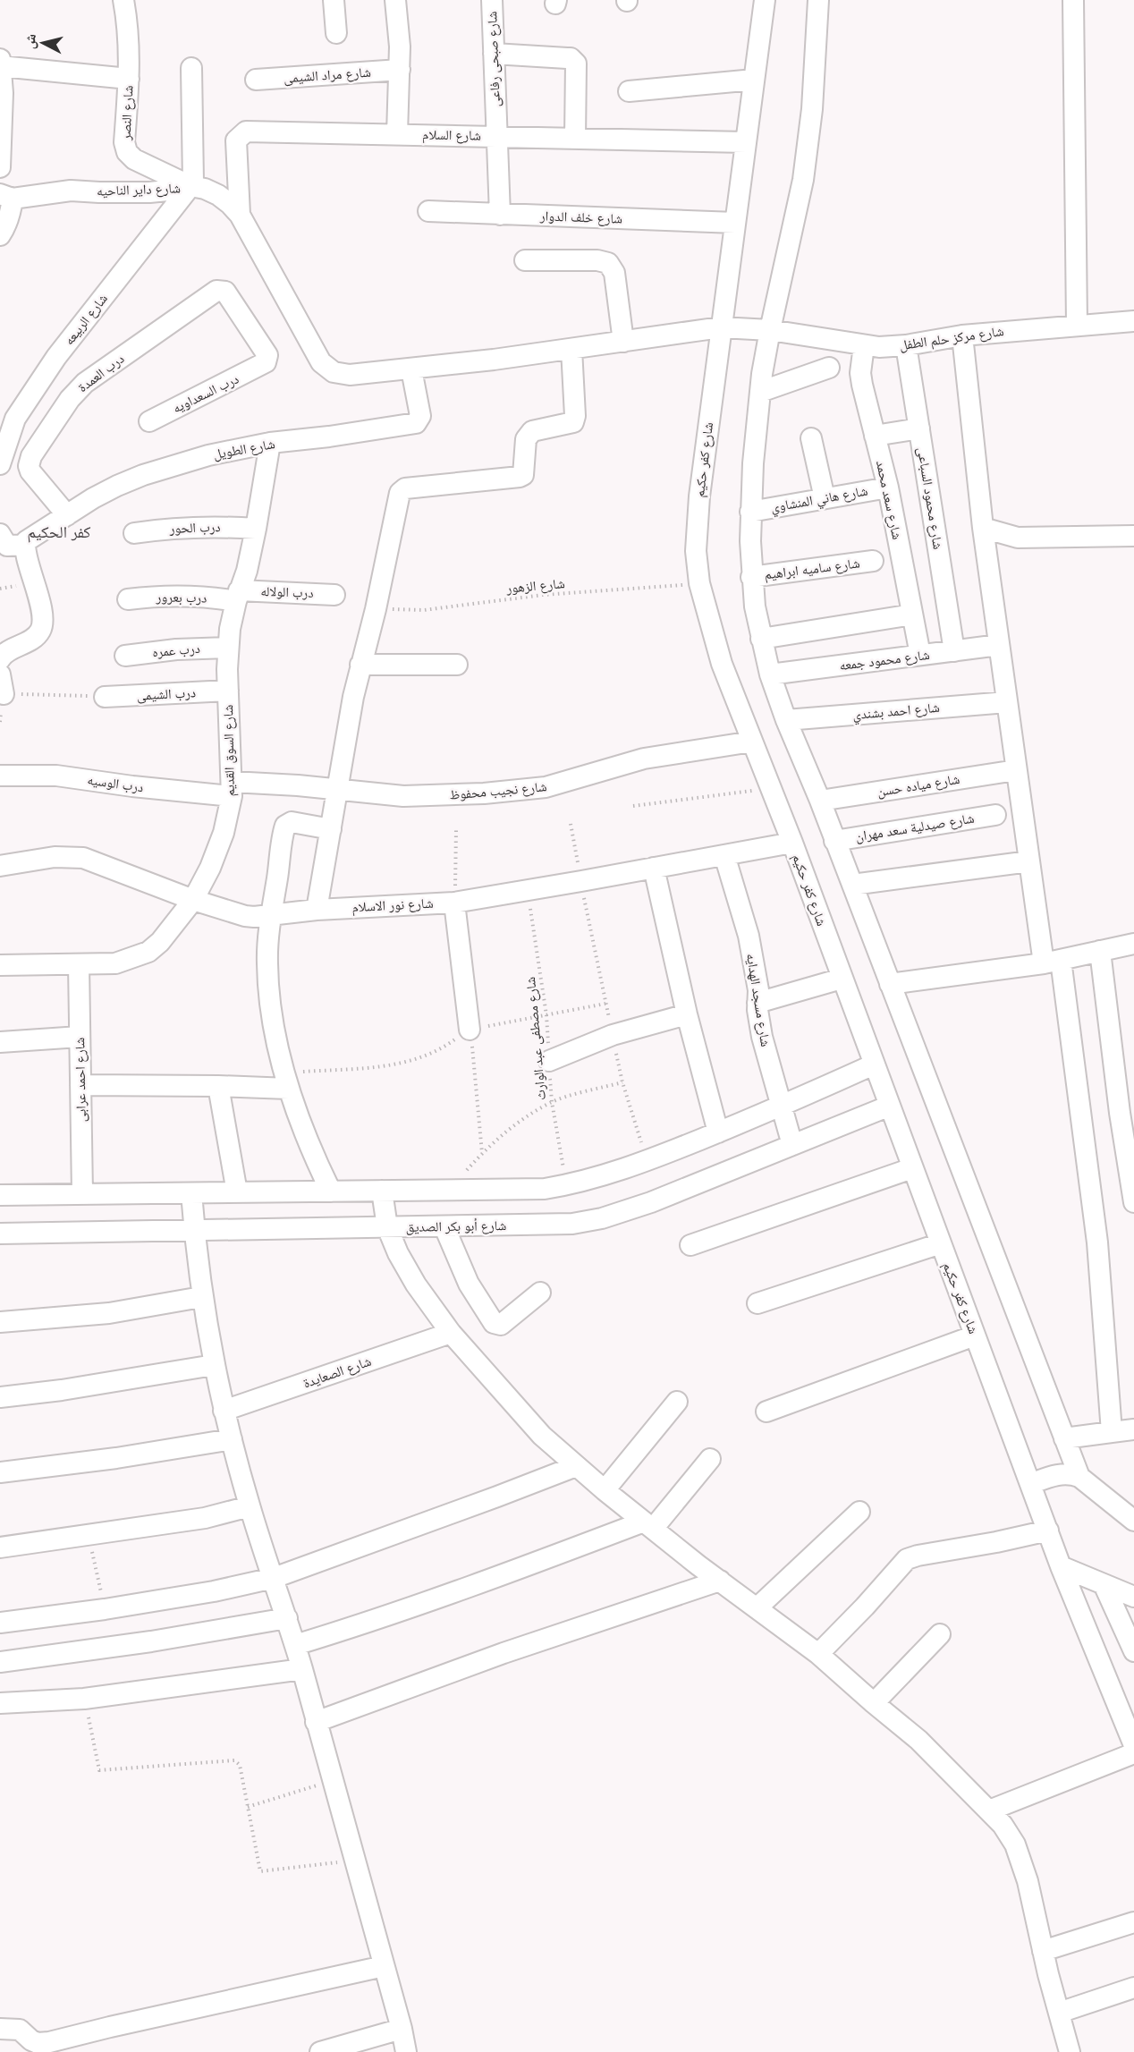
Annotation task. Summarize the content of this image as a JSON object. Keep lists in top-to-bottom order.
{
  "streets": {
    "street": [
      "شارع صبحى رفاعى",
      "شارع مراد الشيمى",
      "شارع النصر",
      "شارع السلام",
      "شارع داير الناحيه",
      "شارع خلف الدوار",
      "شارع الربيعه",
      "شارع مركز حلم الطفل",
      "درب العمدة",
      "درب السعداويه",
      "شارع الطويل",
      "شارع كفر حكيم",
      "شارع محمود السباعى",
      "شارع هاني المنشاوي",
      "شارع سعد محمد",
      "درب الحور",
      "شارع ساميه ابراهيم",
      "درب الولاله",
      "درب بعرور",
      "درب عمره",
      "شارع محمود جمعه",
      "درب الشيمى",
      "شارع احمد بشندي",
      "شارع السوق القديم",
      "درب الوسيه",
      "شارع مياده حسن",
      "شارع نجيب محفوظ",
      "شارع صيدلية سعد مهران",
      "شارع نور الاسلام",
      "شارع مسجد الهدايه",
      "شارع احمد عرابى",
      "شارع أبو بكر الصديق",
      "شارع الصعايدة"
    ],
    "path": ["شارع الزهور", "شارع مصطفى عبد الوارث"]
  },
  "crossings": [
    ["شارع صبحى رفاعى", "شارع السلام"],
    ["شارع صبحى رفاعى", "شارع خلف الدوار"],
    ["شارع النصر", "شارع داير الناحيه"],
    ["شارع النصر", "شارع الربيعه"],
    ["شارع السلام", "شارع مركز حلم الطفل"],
    ["شارع السلام", "شارع كفر حكيم"],
    ["شارع داير الناحيه", "شارع الربيعه"],
    ["شارع خلف الدوار", "شارع كفر حكيم"],
    ["شارع مركز حلم الطفل", "شارع الطويل"],
    ["شارع مركز حلم الطفل", "شارع كفر حكيم"],
    ["شارع مركز حلم الطفل", "شارع محمود السباعى"],
    ["شارع مركز حلم الطفل", "شارع سعد محمد"],
    ["درب العمدة", "درب السعداويه"],
    ["درب العمدة", "شارع الطويل"],
    ["شارع الطويل", "شارع السوق القديم"],
    ["شارع كفر حكيم", "شارع الزهور"],
    ["شارع كفر حكيم", "شارع نجيب محفوظ"],
    ["شارع كفر حكيم", "شارع نور الاسلام"],
    ["شارع كفر حكيم", "شارع أبو بكر الصديق"],
    ["شارع محمود السباعى", "شارع محمود جمعه"],
    ["شارع هاني المنشاوي", "شارع سعد محمد"],
    ["شارع سعد محمد", "شارع محمود جمعه"],
    ["درب الحور", "شارع السوق القديم"],
    ["درب الولاله", "درب بعرور"],
    ["درب الولاله", "شارع السوق القديم"],
    ["درب بعرور", "شارع السوق القديم"],
    ["درب عمره", "شارع السوق القديم"],
    ["درب الشيمى", "شارع السوق القديم"],
    ["شارع السوق القديم", "درب الوسيه"],
    ["شارع السوق القديم", "شارع نجيب محفوظ"],
    ["شارع السوق القديم", "شارع نور الاسلام"],
    ["شارع السوق القديم", "شارع احمد عرابى"],
    ["درب الوسيه", "شارع نجيب محفوظ"],
    ["شارع نور الاسلام", "شارع مسجد الهدايه"],
    ["شارع نور الاسلام", "شارع مصطفى عبد الوارث"],
    ["شارع مسجد الهدايه", "شارع أبو بكر الصديق"]
  ],
  "districts": ["كفر الحكيم"],
  "north": "left"
}
